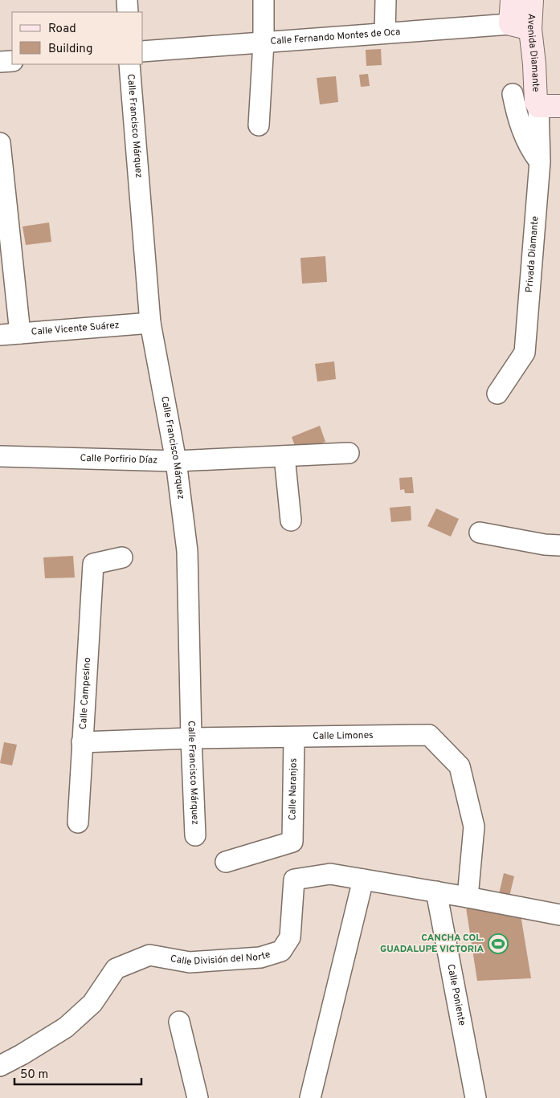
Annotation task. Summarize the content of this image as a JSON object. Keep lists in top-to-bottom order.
{
  "streets": {
    "main road": ["Avenida Diamante"],
    "street": [
      "Calle Fernando Montes de Oca",
      "Calle Francisco Márquez",
      "Privada Diamante",
      "Calle Vicente Suárez",
      "Calle Porfirio Díaz",
      "Calle Campesino",
      "Calle Limones",
      "Calle Naranjos",
      "Calle División del Norte",
      "Calle Poniente"
    ]
  },
  "crossings": [
    ["Calle Fernando Montes de Oca", "Avenida Diamante"],
    ["Avenida Diamante", "Privada Diamante"],
    ["Calle Francisco Márquez", "Calle Vicente Suárez"],
    ["Calle Francisco Márquez", "Calle Porfirio Díaz"],
    ["Calle Francisco Márquez", "Calle Limones"],
    ["Calle Campesino", "Calle Limones"],
    ["Calle Limones", "Calle Naranjos"],
    ["Calle Limones", "Calle División del Norte"],
    ["Calle División del Norte", "Calle Poniente"]
  ],
  "places": {
    "sports": ["CANCHA COL. GUADALUPE VICTORIA"]
  },
  "legend": ["Road", "Building"],
  "scale_bar": "50 m"
}
